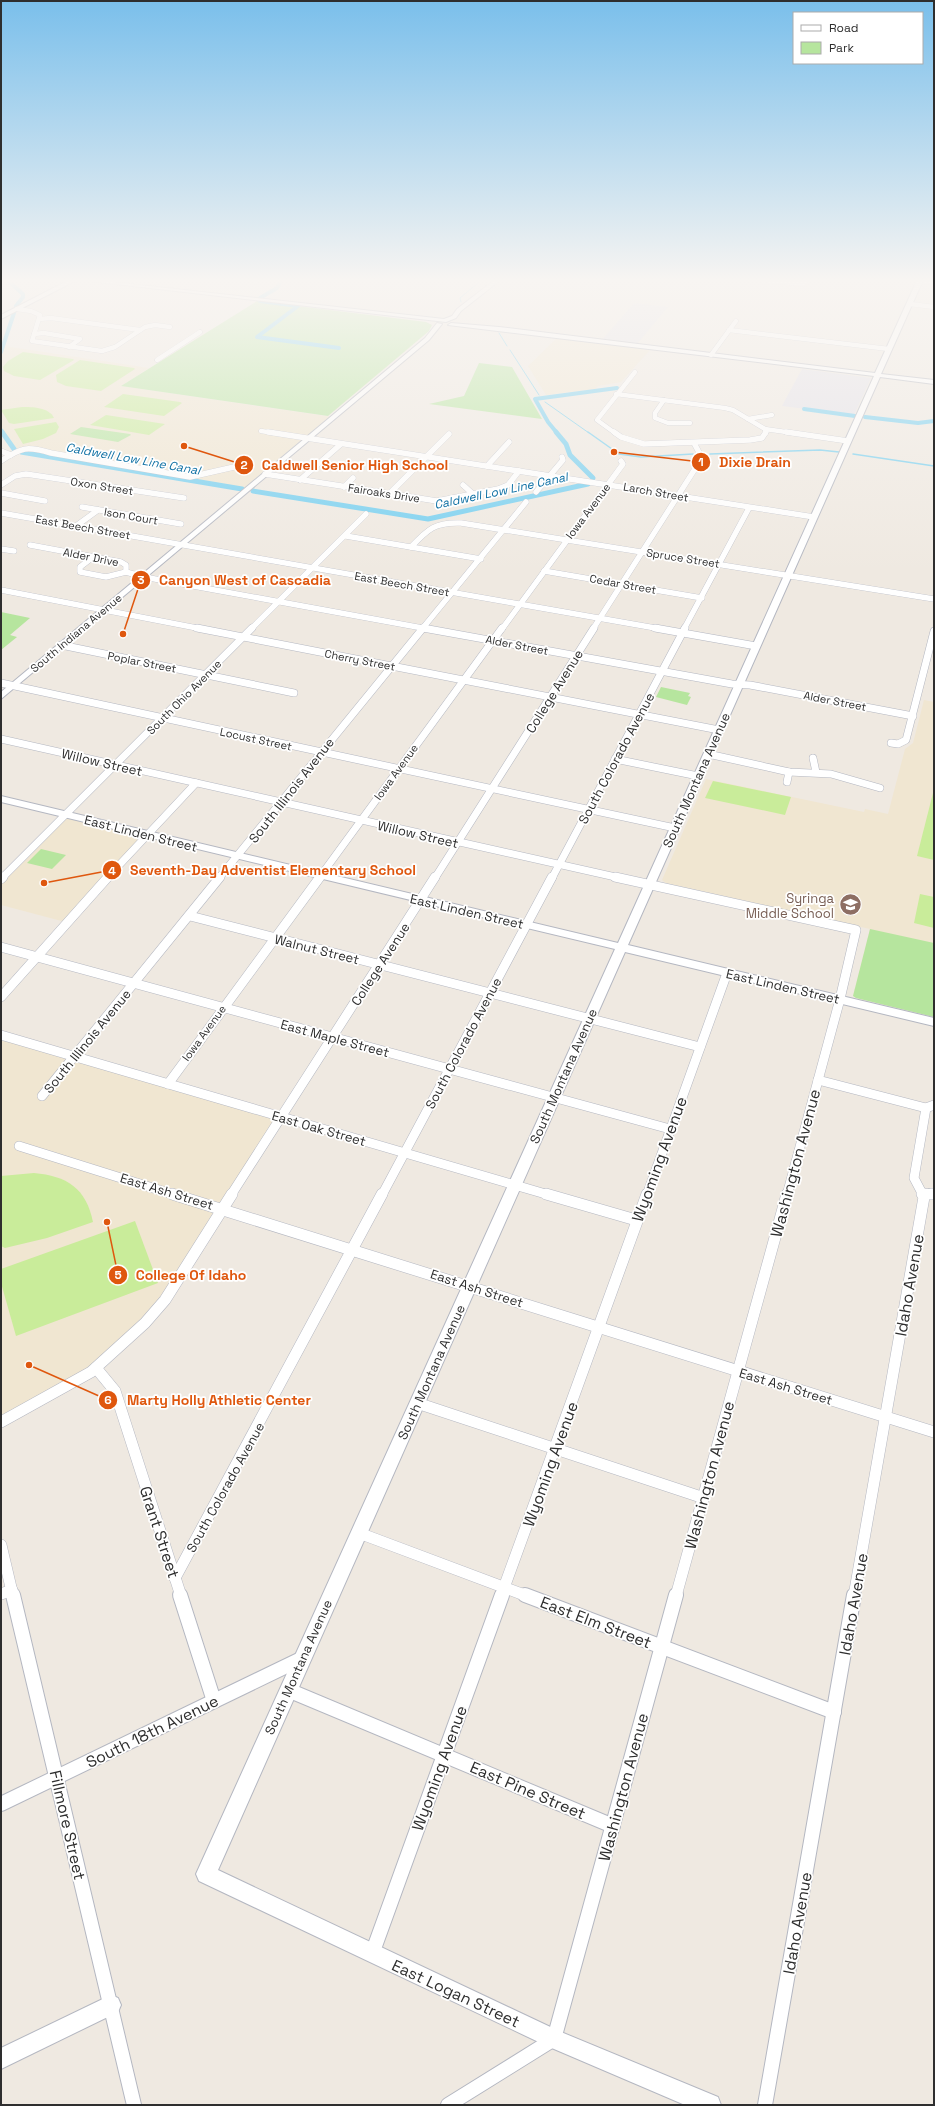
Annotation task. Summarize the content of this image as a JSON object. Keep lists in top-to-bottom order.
{
  "streets": {
    "main road": [
      "South Indiana Avenue",
      "South Montana Avenue",
      "East Linden Street",
      "East Logan Street"
    ],
    "street": [
      "Oxon Street",
      "Larch Street",
      "Fairoaks Drive",
      "Iowa Avenue",
      "Ison Court",
      "East Beech Street",
      "Alder Drive",
      "Spruce Street",
      "Cedar Street",
      "Alder Street",
      "Cherry Street",
      "Poplar Street",
      "College Avenue",
      "South Ohio Avenue",
      "Locust Street",
      "South Colorado Avenue",
      "Willow Street",
      "South Illinois Avenue",
      "Walnut Street",
      "East Maple Street",
      "East Oak Street",
      "Wyoming Avenue",
      "Washington Avenue",
      "East Ash Street",
      "Idaho Avenue",
      "Grant Street",
      "East Elm Street",
      "South 18th Avenue",
      "East Pine Street",
      "Fillmore Street"
    ]
  },
  "crossings": [
    ["Larch Street", "Fairoaks Drive"],
    ["Larch Street", "Iowa Avenue"],
    ["Larch Street", "South Indiana Avenue"],
    ["Larch Street", "College Avenue"],
    ["Larch Street", "South Colorado Avenue"],
    ["Larch Street", "South Montana Avenue"],
    ["Fairoaks Drive", "South Indiana Avenue"],
    ["Iowa Avenue", "East Beech Street"],
    ["Iowa Avenue", "Spruce Street"],
    ["Iowa Avenue", "Cedar Street"],
    ["Iowa Avenue", "Alder Street"],
    ["Iowa Avenue", "Cherry Street"],
    ["Iowa Avenue", "Locust Street"],
    ["Iowa Avenue", "Willow Street"],
    ["Iowa Avenue", "East Linden Street"],
    ["Iowa Avenue", "Walnut Street"],
    ["Iowa Avenue", "East Maple Street"],
    ["Iowa Avenue", "East Oak Street"],
    ["East Beech Street", "South Indiana Avenue"],
    ["East Beech Street", "College Avenue"],
    ["East Beech Street", "South Ohio Avenue"],
    ["East Beech Street", "South Colorado Avenue"],
    ["East Beech Street", "South Montana Avenue"],
    ["East Beech Street", "South Illinois Avenue"],
    ["Alder Drive", "South Indiana Avenue"],
    ["Alder Drive", "Alder Street"],
    ["Spruce Street", "College Avenue"],
    ["Spruce Street", "South Colorado Avenue"],
    ["Spruce Street", "South Montana Avenue"],
    ["Spruce Street", "South Illinois Avenue"],
    ["Cedar Street", "College Avenue"],
    ["Cedar Street", "South Colorado Avenue"],
    ["South Indiana Avenue", "Alder Street"],
    ["South Indiana Avenue", "Cherry Street"],
    ["South Indiana Avenue", "Poplar Street"],
    ["South Indiana Avenue", "Locust Street"],
    ["Alder Street", "College Avenue"],
    ["Alder Street", "South Ohio Avenue"],
    ["Alder Street", "South Colorado Avenue"],
    ["Alder Street", "South Montana Avenue"],
    ["Alder Street", "South Illinois Avenue"],
    ["Cherry Street", "College Avenue"],
    ["Cherry Street", "South Ohio Avenue"],
    ["Cherry Street", "South Colorado Avenue"],
    ["Cherry Street", "South Montana Avenue"],
    ["Cherry Street", "South Illinois Avenue"],
    ["Poplar Street", "South Ohio Avenue"],
    ["College Avenue", "Locust Street"],
    ["College Avenue", "Willow Street"],
    ["College Avenue", "East Linden Street"],
    ["College Avenue", "Walnut Street"],
    ["College Avenue", "East Maple Street"],
    ["College Avenue", "East Oak Street"],
    ["College Avenue", "East Ash Street"],
    ["College Avenue", "Grant Street"],
    ["South Ohio Avenue", "Locust Street"],
    ["South Ohio Avenue", "Willow Street"],
    ["South Ohio Avenue", "East Linden Street"],
    ["Locust Street", "South Colorado Avenue"],
    ["Locust Street", "South Montana Avenue"],
    ["Locust Street", "South Illinois Avenue"],
    ["South Colorado Avenue", "Willow Street"],
    ["South Colorado Avenue", "East Linden Street"],
    ["South Colorado Avenue", "Walnut Street"],
    ["South Colorado Avenue", "East Maple Street"],
    ["South Colorado Avenue", "East Oak Street"],
    ["South Colorado Avenue", "East Ash Street"],
    ["South Colorado Avenue", "Grant Street"],
    ["Willow Street", "South Montana Avenue"],
    ["Willow Street", "South Illinois Avenue"],
    ["Willow Street", "Washington Avenue"],
    ["South Montana Avenue", "East Linden Street"],
    ["South Montana Avenue", "Walnut Street"],
    ["South Montana Avenue", "East Maple Street"],
    ["South Montana Avenue", "East Oak Street"],
    ["South Montana Avenue", "East Ash Street"],
    ["South Montana Avenue", "East Elm Street"],
    ["South Montana Avenue", "South 18th Avenue"],
    ["South Montana Avenue", "East Pine Street"],
    ["South Montana Avenue", "East Logan Street"],
    ["South Illinois Avenue", "East Linden Street"],
    ["South Illinois Avenue", "Walnut Street"],
    ["South Illinois Avenue", "East Maple Street"],
    ["South Illinois Avenue", "East Oak Street"],
    ["East Linden Street", "Wyoming Avenue"],
    ["East Linden Street", "Washington Avenue"],
    ["Walnut Street", "Wyoming Avenue"],
    ["East Maple Street", "Wyoming Avenue"],
    ["East Oak Street", "Wyoming Avenue"],
    ["Wyoming Avenue", "East Ash Street"],
    ["Wyoming Avenue", "East Elm Street"],
    ["Wyoming Avenue", "East Pine Street"],
    ["Wyoming Avenue", "East Logan Street"],
    ["Washington Avenue", "East Ash Street"],
    ["Washington Avenue", "East Elm Street"],
    ["Washington Avenue", "East Pine Street"],
    ["Washington Avenue", "East Logan Street"],
    ["East Ash Street", "Idaho Avenue"],
    ["Idaho Avenue", "East Elm Street"],
    ["Grant Street", "South 18th Avenue"],
    ["South 18th Avenue", "Fillmore Street"]
  ],
  "water": ["Caldwell Low Line Canal"],
  "places": {
    "other": [
      "Caldwell Senior High School",
      "Dixie Drain",
      "Canyon West of Cascadia",
      "Seventh-Day Adventist Elementary School",
      "College Of Idaho",
      "Marty Holly Athletic Center"
    ],
    "school or university": ["Syringa Middle School"]
  },
  "legend": ["Road", "Park"]
}
